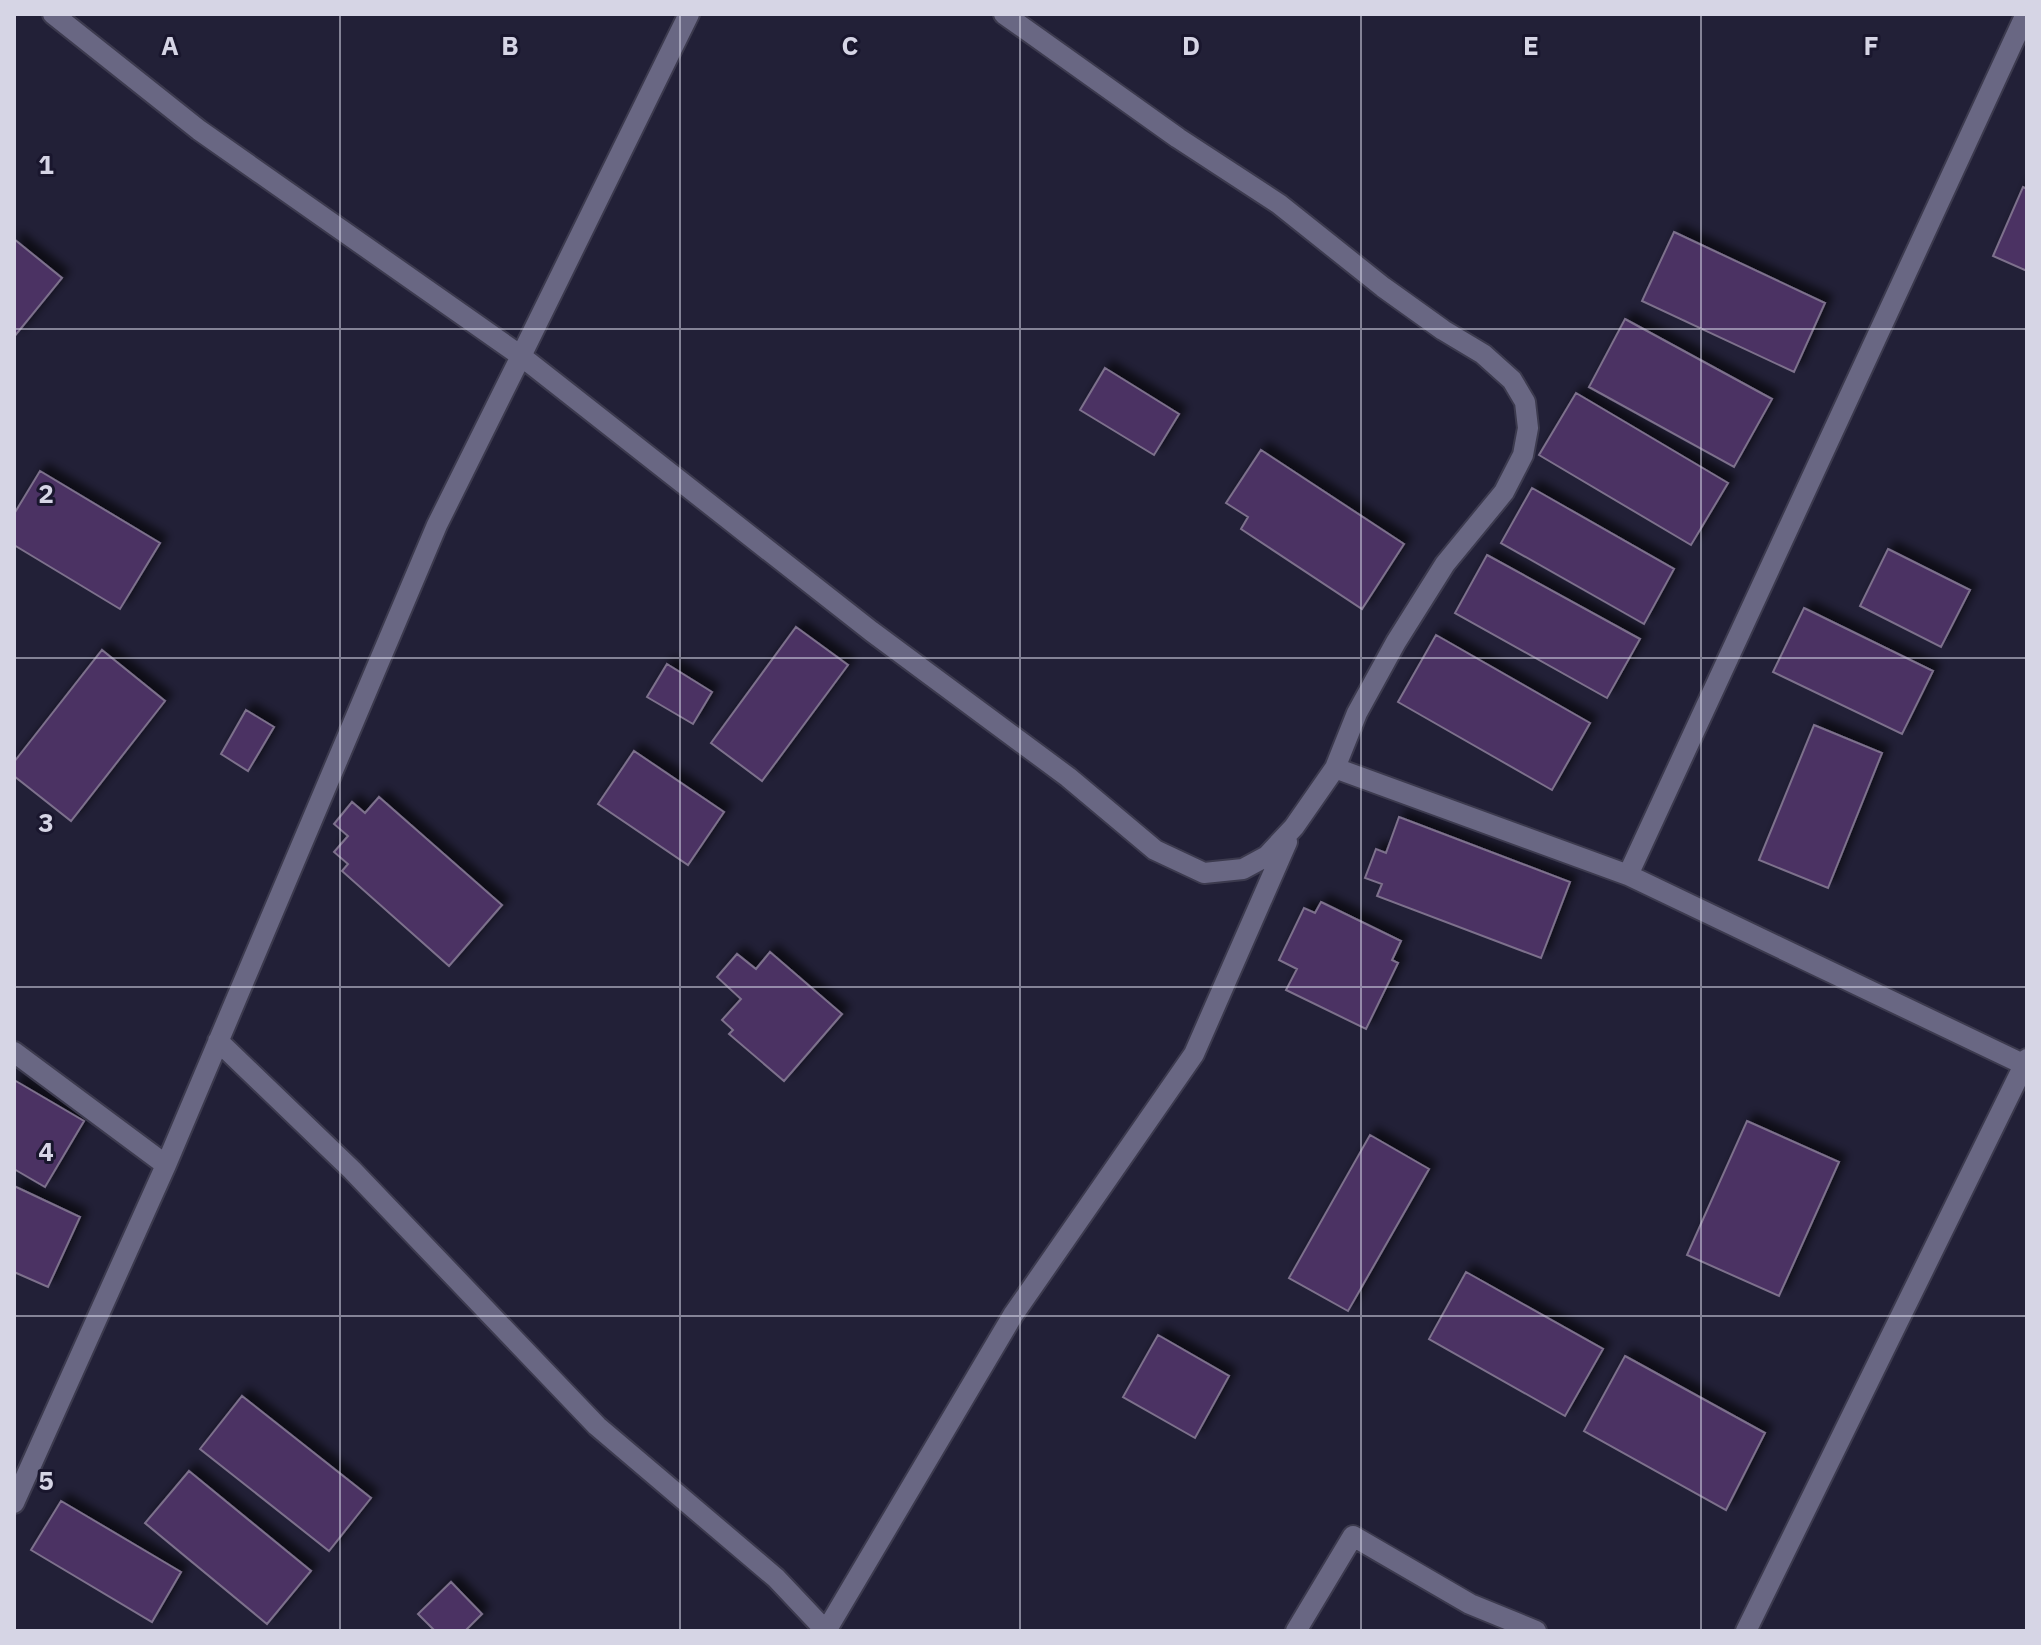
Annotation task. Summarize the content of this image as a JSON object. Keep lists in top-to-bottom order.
{
  "grid": {
    "columns": [
      "A",
      "B",
      "C",
      "D",
      "E",
      "F"
    ],
    "rows": [
      "1",
      "2",
      "3",
      "4",
      "5"
    ]
  }
}
